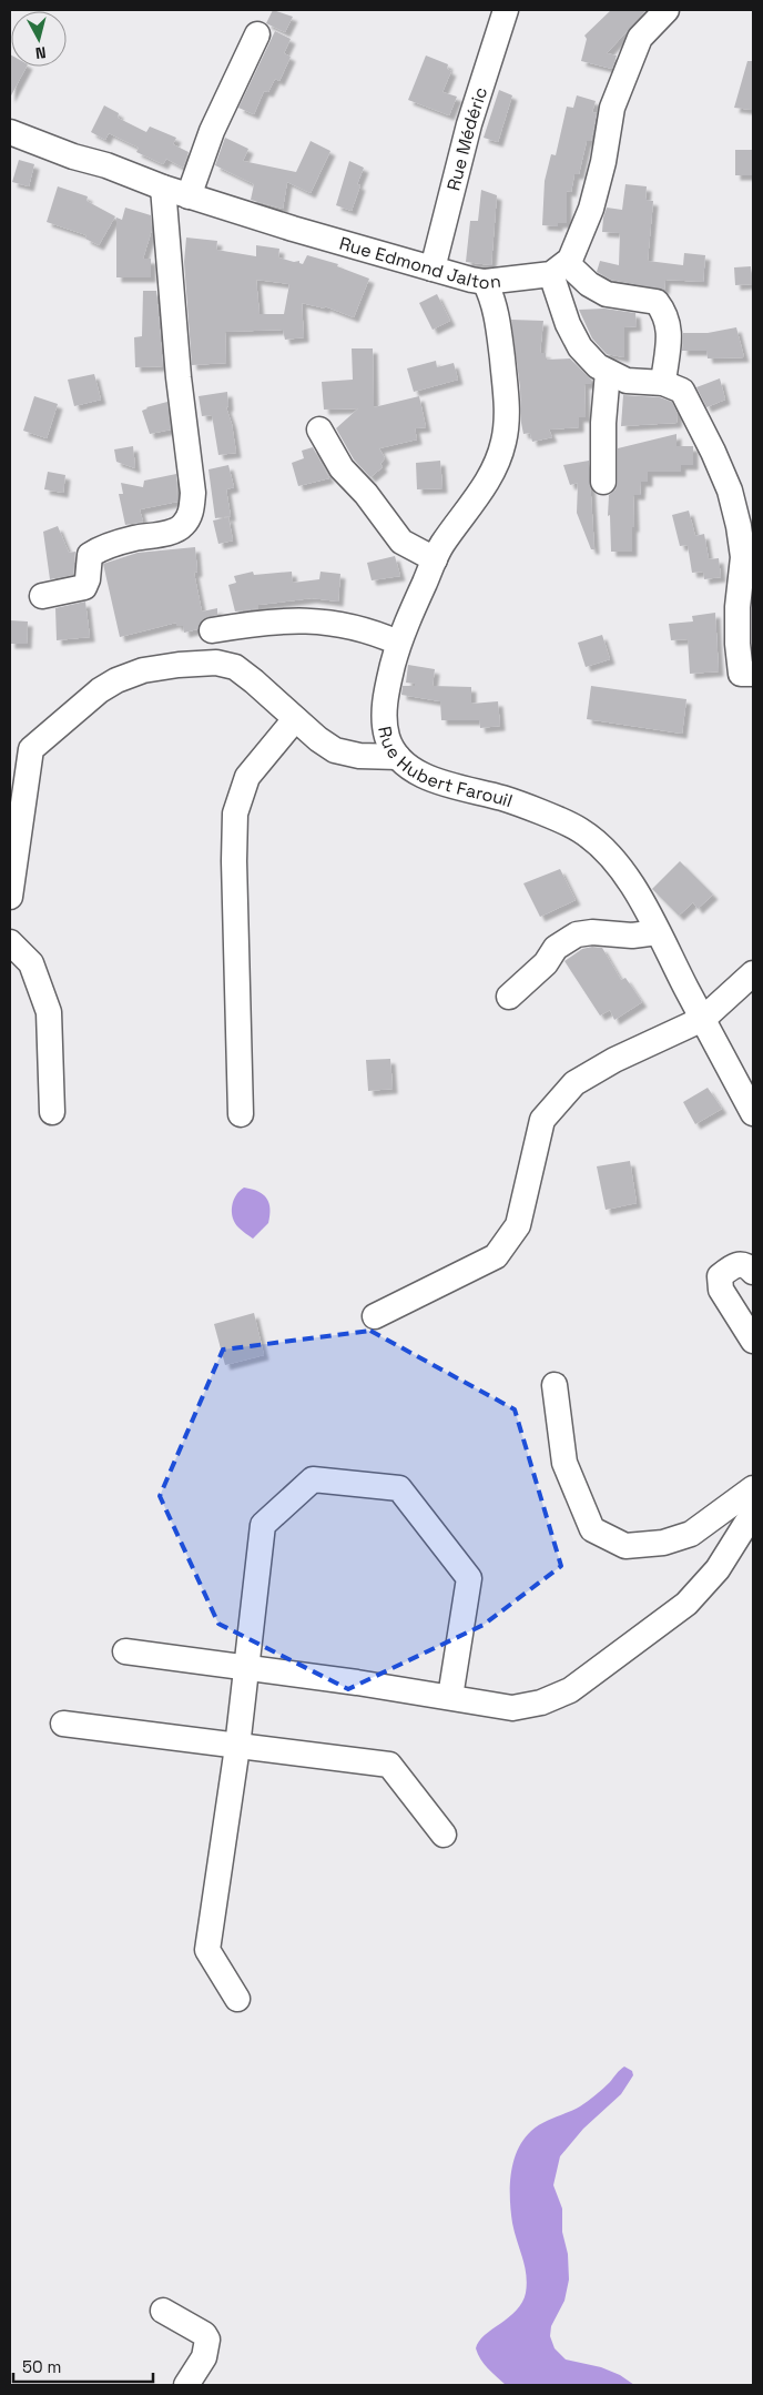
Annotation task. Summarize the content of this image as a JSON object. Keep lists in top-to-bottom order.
{
  "streets": {
    "street": ["Rue Médéric", "Rue Edmond Jalton", "Rue Hubert Farouil"]
  },
  "crossings": [
    ["Rue Médéric", "Rue Edmond Jalton"],
    ["Rue Edmond Jalton", "Rue Hubert Farouil"]
  ],
  "scale_bar": "50 m",
  "north": "bottom"
}
